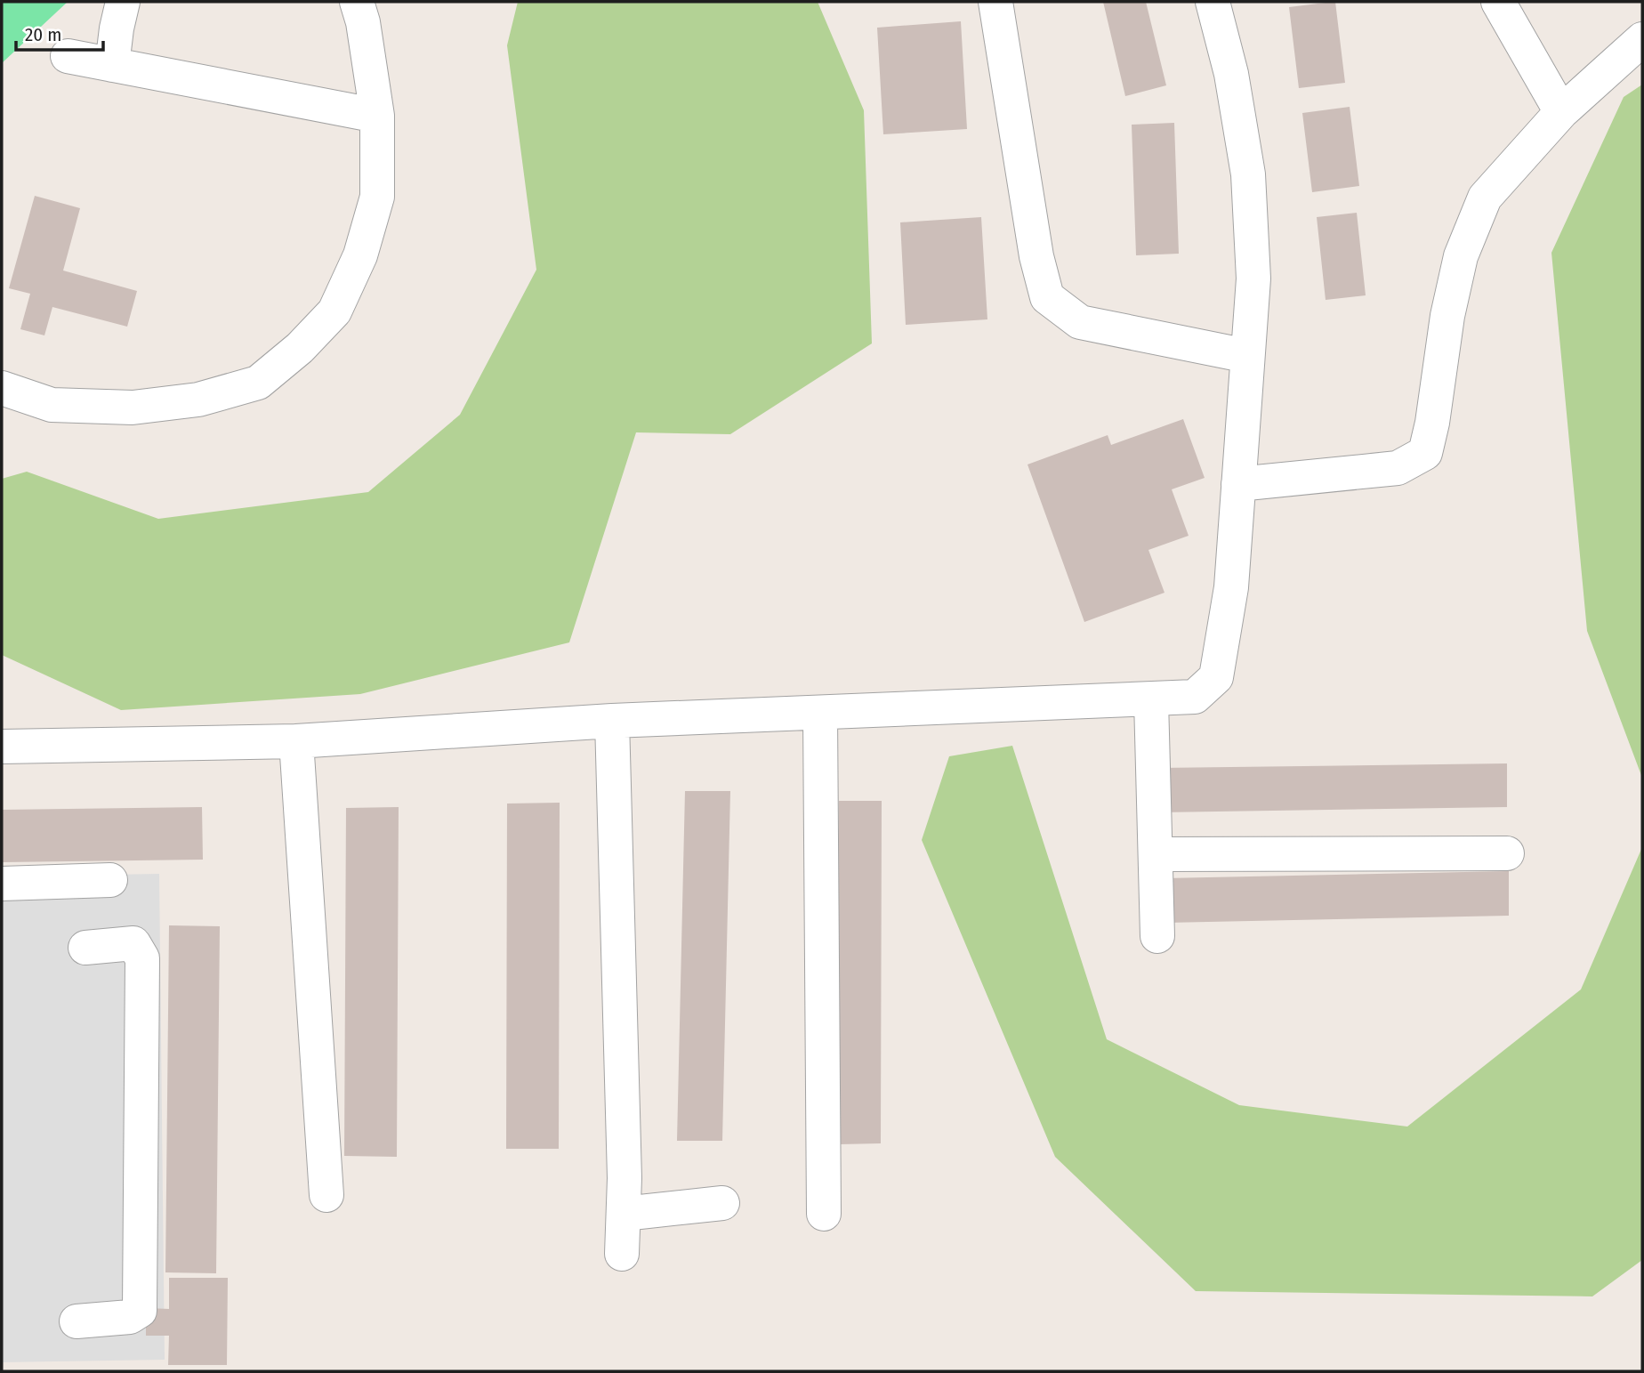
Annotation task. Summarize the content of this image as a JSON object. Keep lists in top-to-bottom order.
{
  "scale_bar": "20 m"
}
